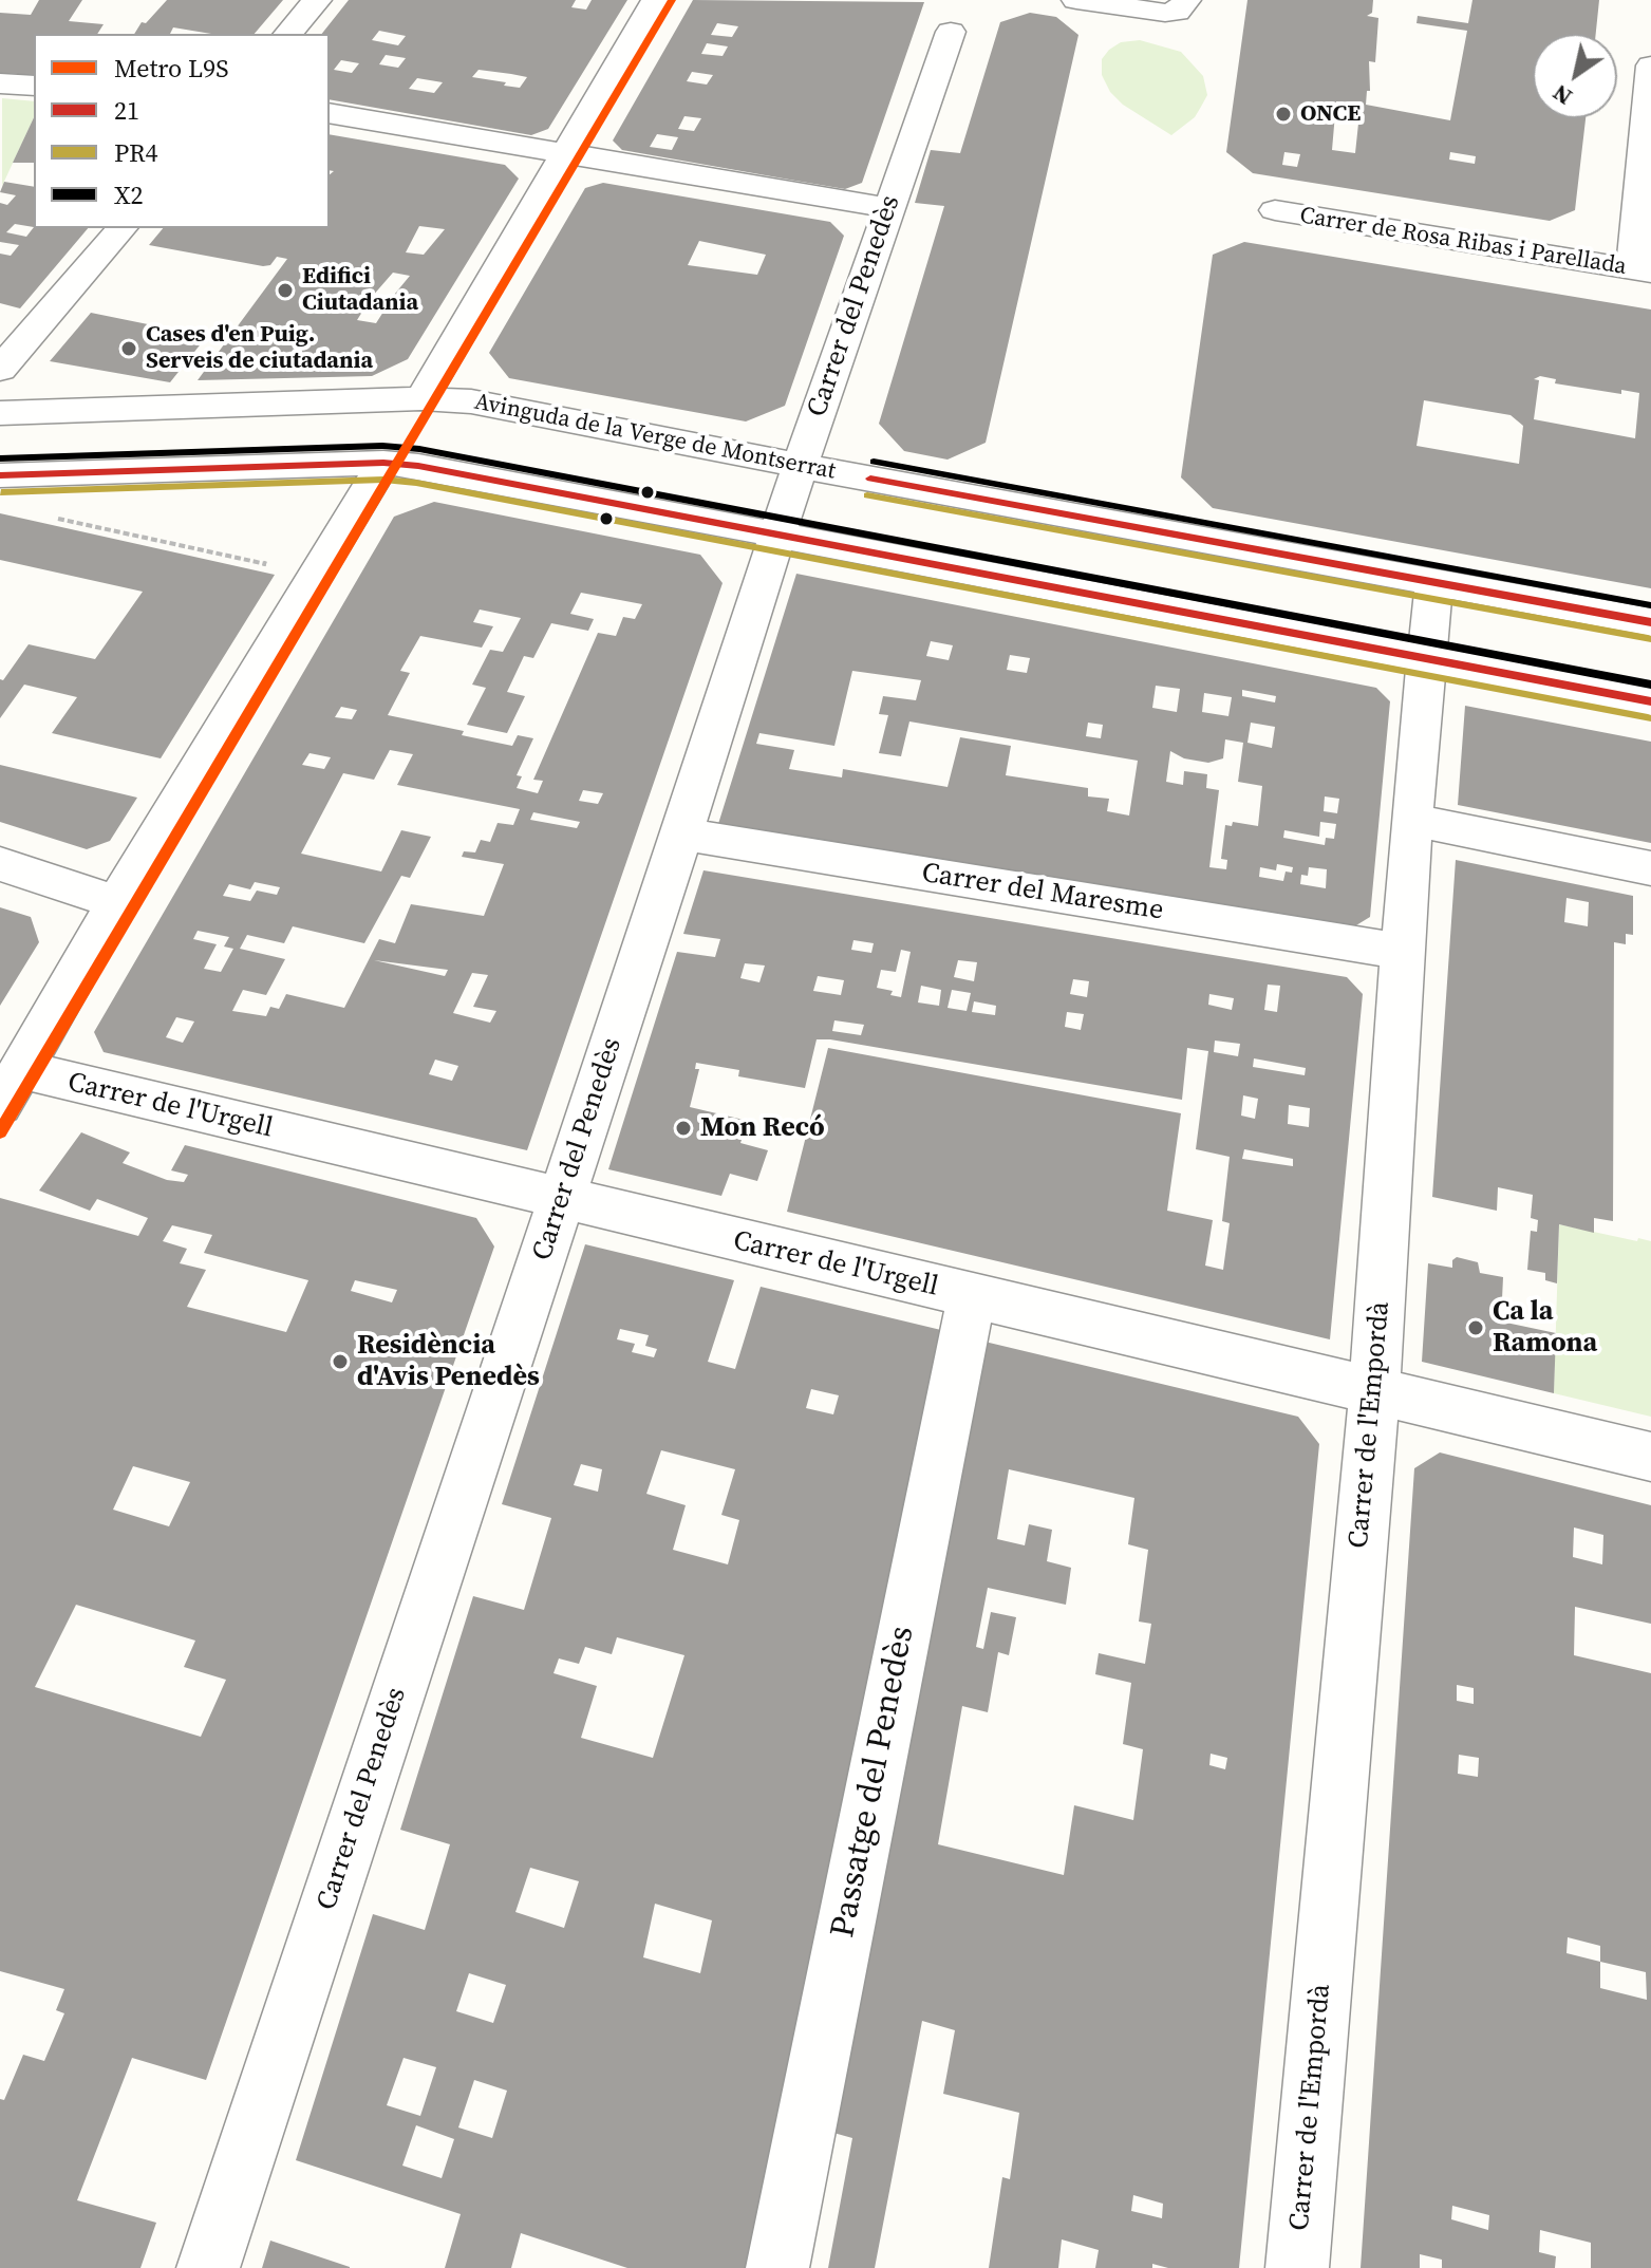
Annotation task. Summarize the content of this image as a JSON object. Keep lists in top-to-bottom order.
{
  "streets": {
    "street": [
      "Carrer de Rosa Ribas i Parellada",
      "Carrer del Penedès",
      "Avinguda de la Verge de Montserrat",
      "Carrer del Maresme",
      "Carrer de l'Urgell",
      "Carrer de l'Empordà",
      "Passatge del Penedès"
    ]
  },
  "crossings": [
    ["Carrer del Penedès", "Avinguda de la Verge de Montserrat"],
    ["Carrer del Penedès", "Carrer del Maresme"],
    ["Carrer del Penedès", "Carrer de l'Urgell"],
    ["Avinguda de la Verge de Montserrat", "Carrer de l'Empordà"],
    ["Carrer del Maresme", "Carrer de l'Empordà"],
    ["Carrer de l'Urgell", "Carrer de l'Empordà"],
    ["Carrer de l'Urgell", "Passatge del Penedès"]
  ],
  "places": [
    "ONCE",
    "Edifici Ciutadania",
    "Cases d'en Puig. Serveis de ciutadania",
    "Mon Recó",
    "Ca la Ramona",
    "Residència d'Avis Penedès"
  ],
  "lines": [
    "metro line L9S",
    "transit line X2",
    "transit line 21",
    "transit line PR4"
  ],
  "legend": [
    "Metro L9S",
    "21",
    "PR4",
    "X2"
  ],
  "north": "bottom left"
}
